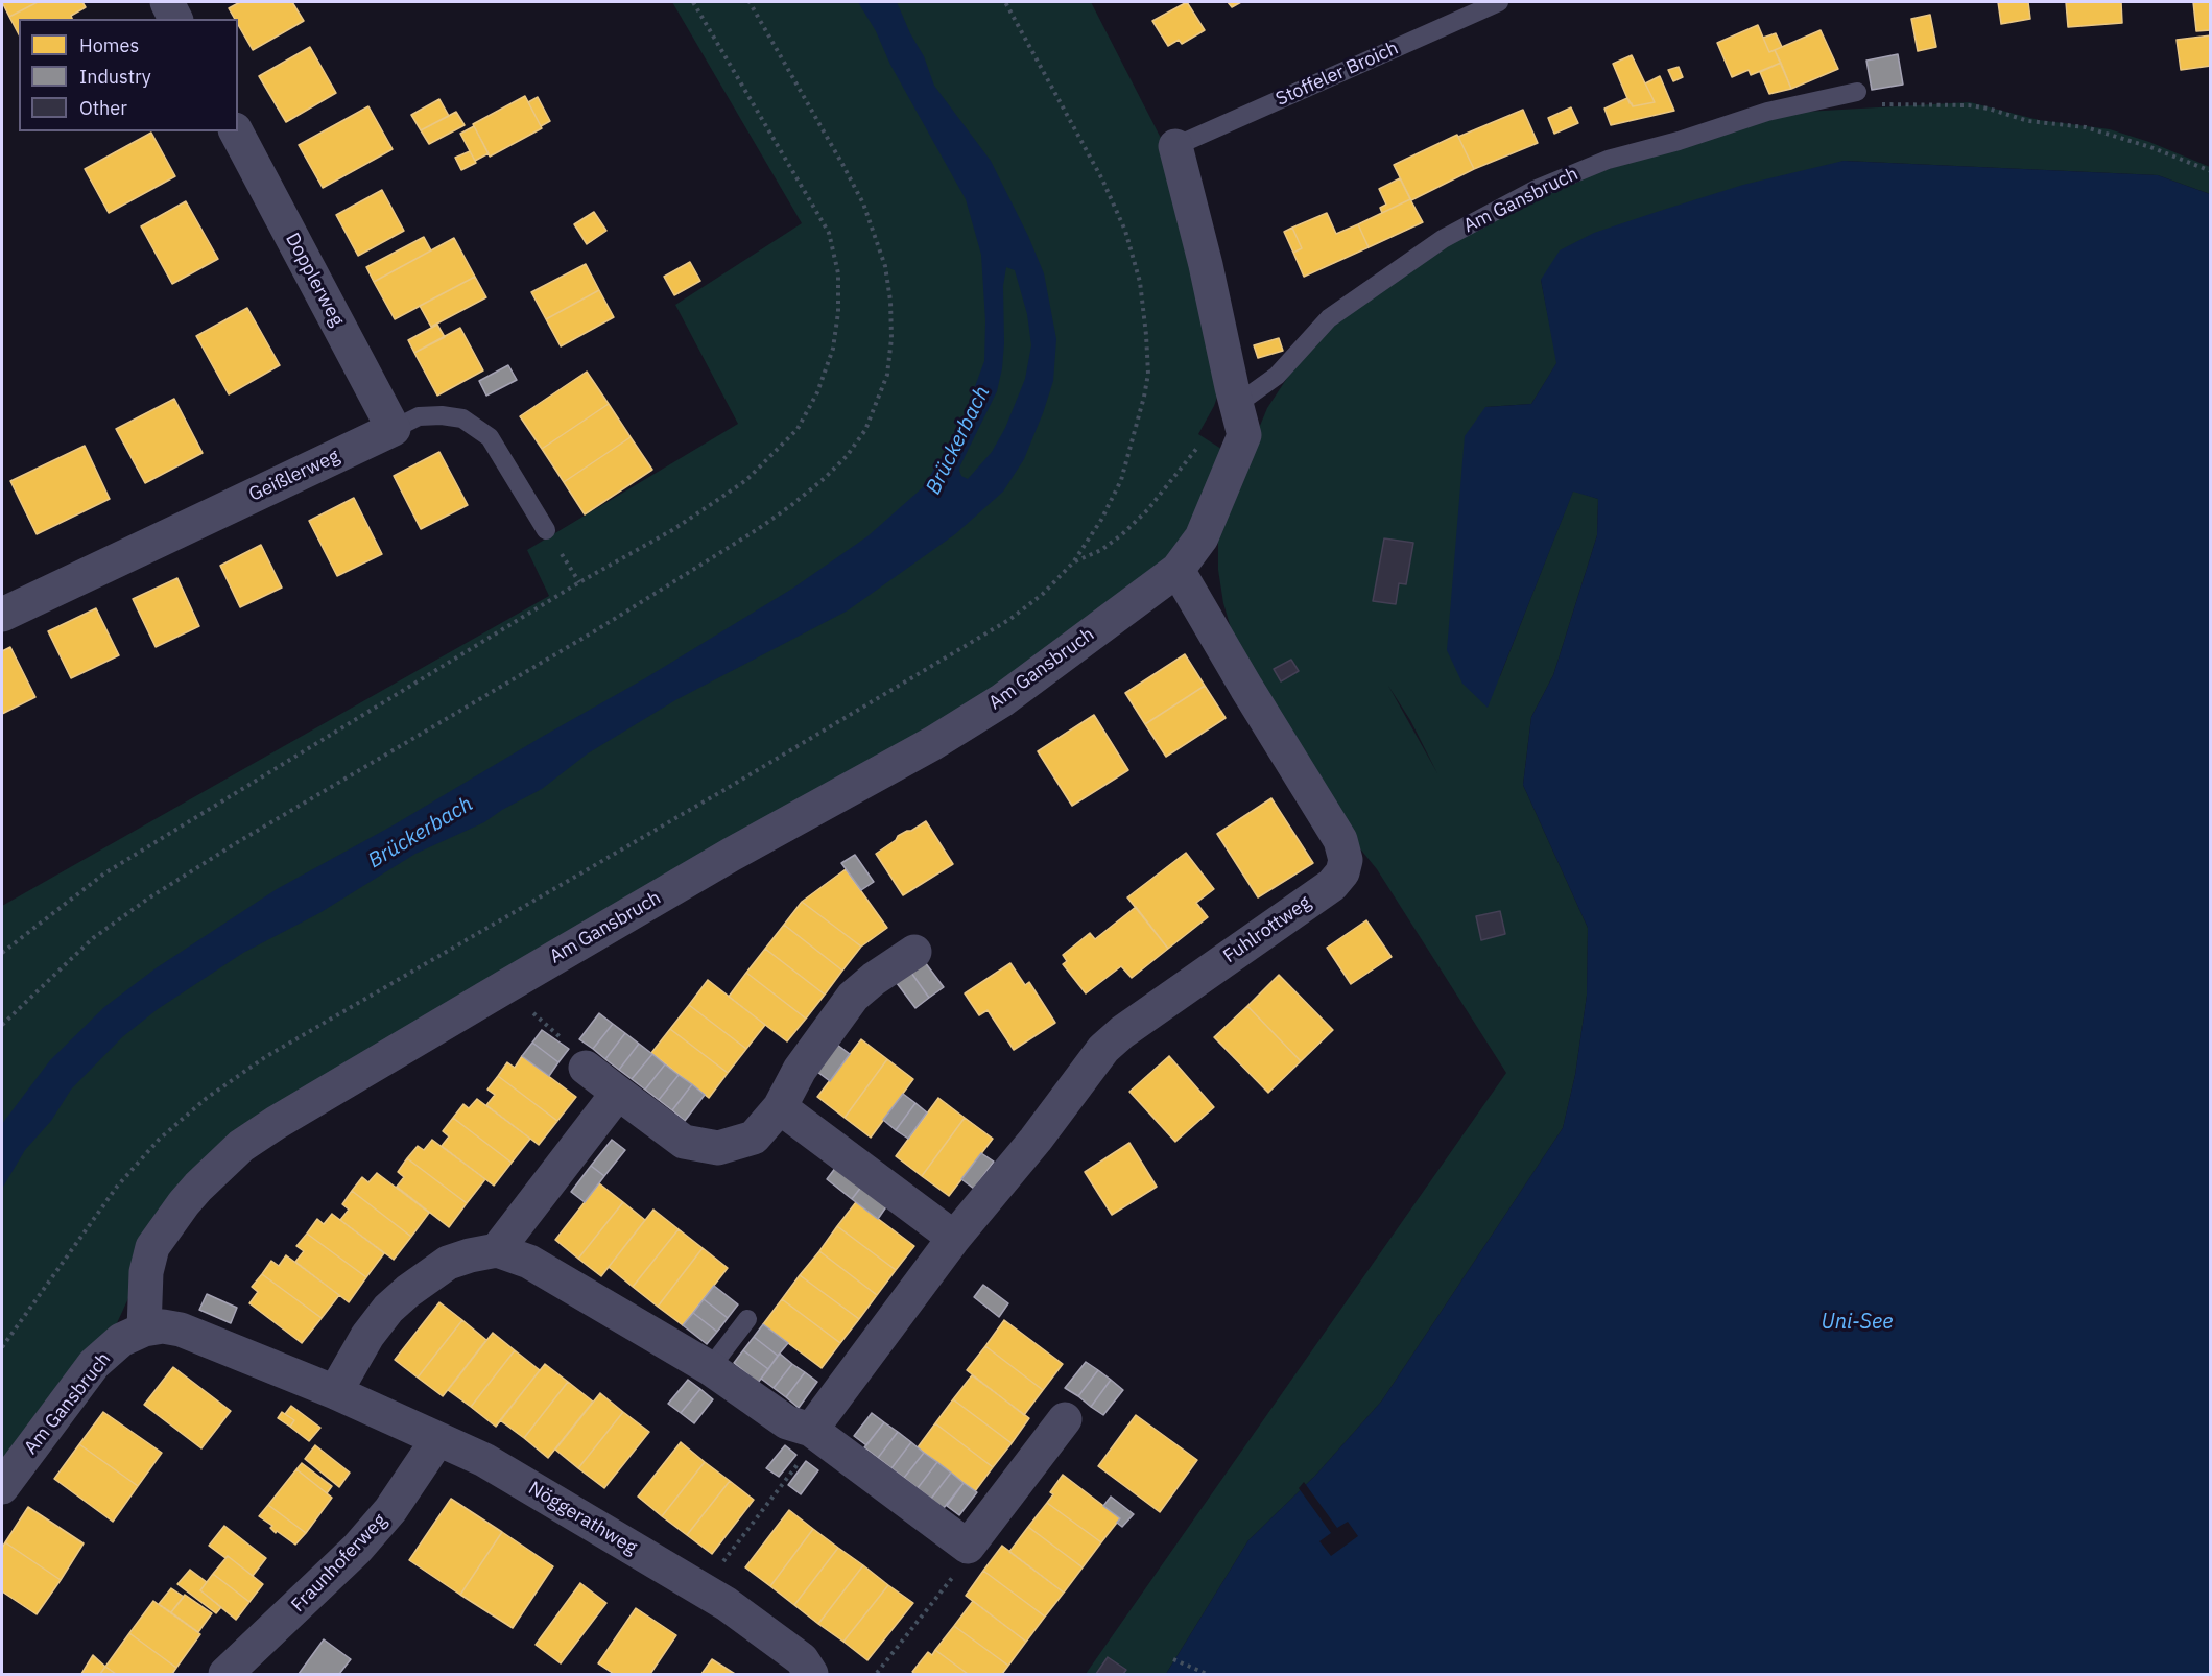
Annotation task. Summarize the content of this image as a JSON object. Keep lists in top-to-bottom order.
{
  "streets": {
    "street": [
      "Am Gansbruch",
      "Dopplerweg",
      "Geißlerweg",
      "Fuhlrottweg",
      "Nöggerathweg",
      "Fraunhoferweg"
    ],
    "lane": ["Stoffeler Broich"]
  },
  "crossings": [
    ["Stoffeler Broich", "Am Gansbruch"],
    ["Am Gansbruch", "Fuhlrottweg"],
    ["Am Gansbruch", "Nöggerathweg"],
    ["Dopplerweg", "Geißlerweg"],
    ["Nöggerathweg", "Fraunhoferweg"]
  ],
  "water": ["Brückerbach", "Uni-See"],
  "legend": ["Homes", "Industry", "Other"]
}
